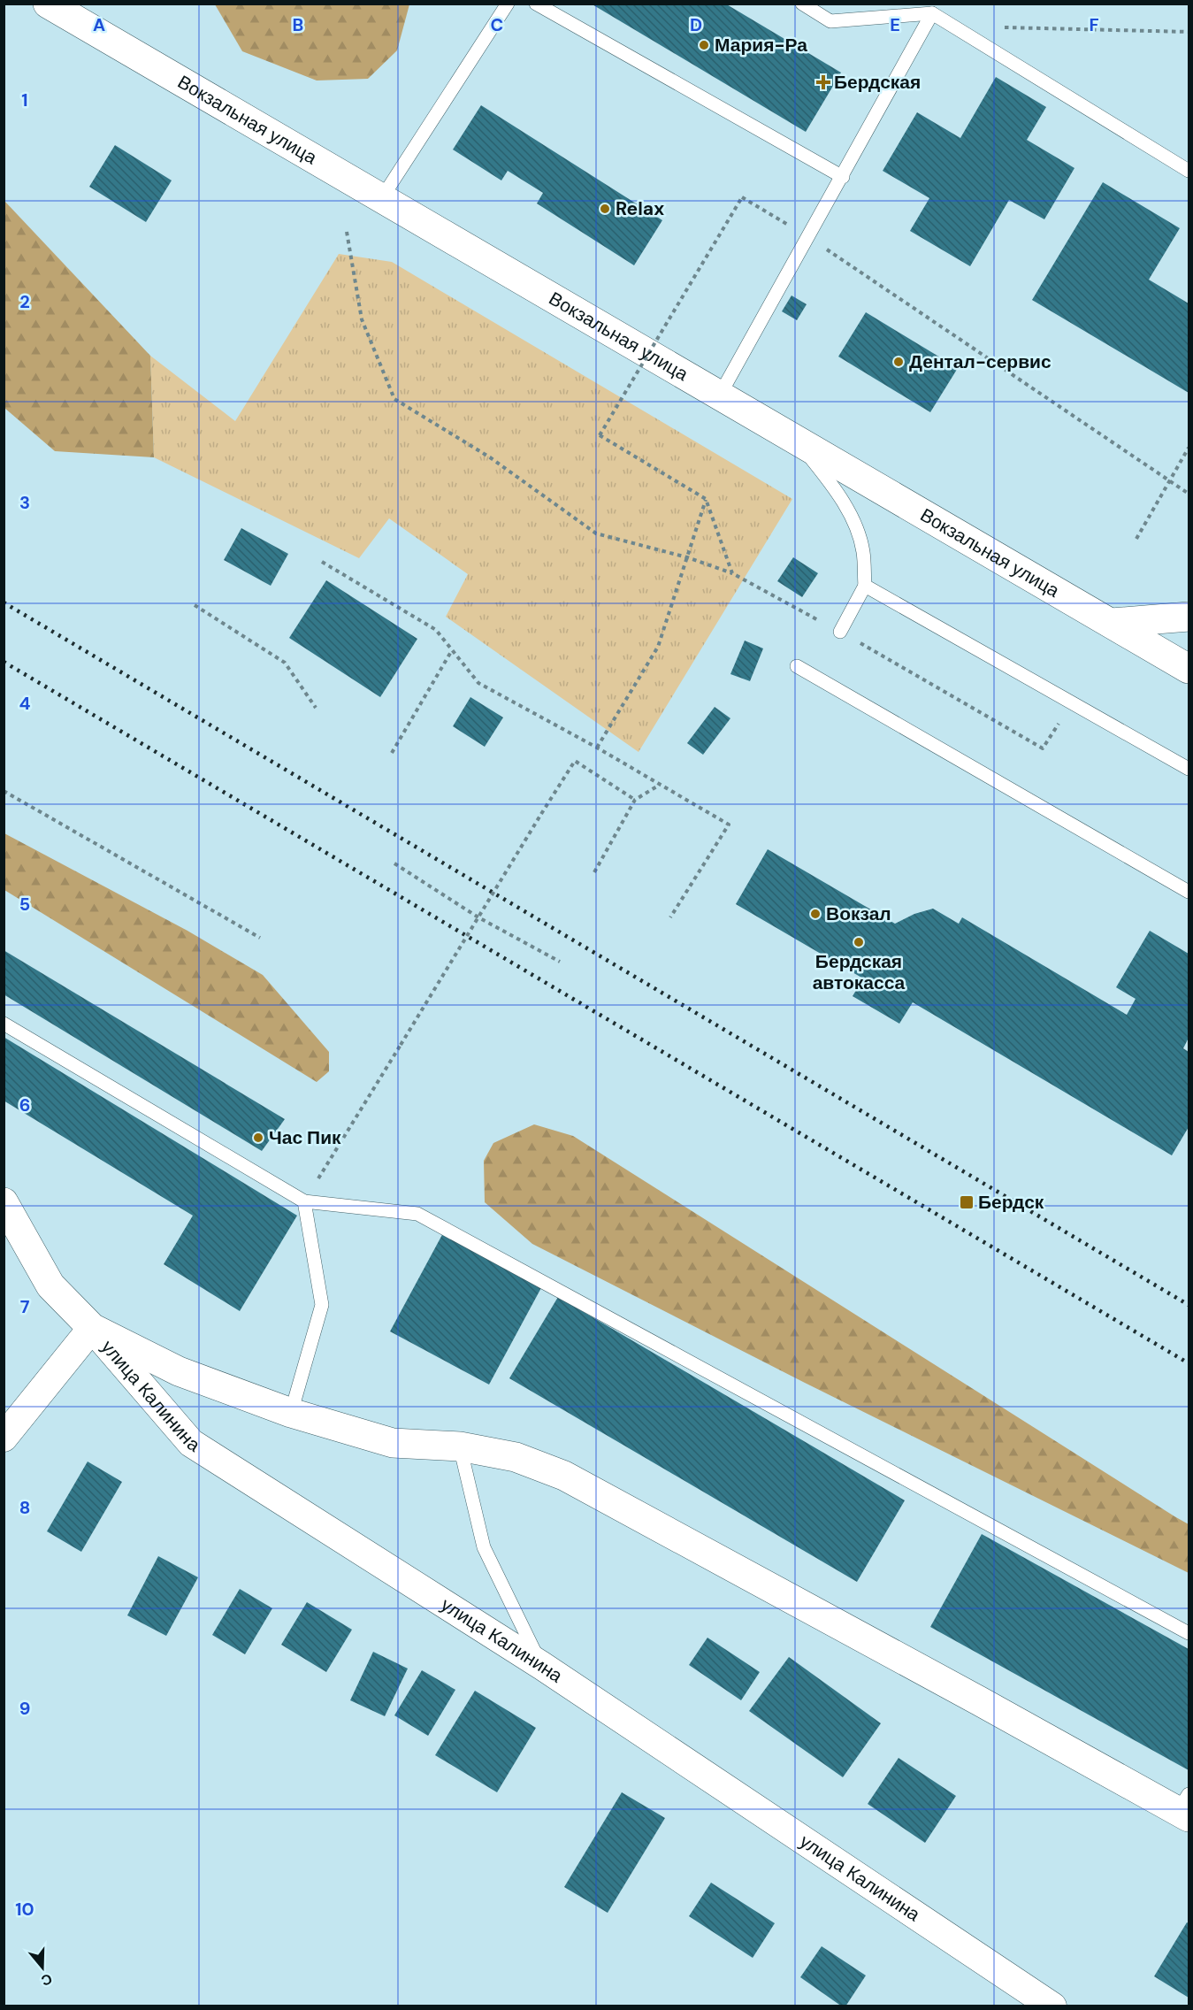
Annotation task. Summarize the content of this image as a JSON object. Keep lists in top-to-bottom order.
{
  "streets": {
    "main road": ["Вокзальная улица"],
    "street": ["улица Калинина"]
  },
  "places": {
    "other": [
      "Мария-Ра",
      "Relax",
      "Дентал-сервис",
      "Вокзал",
      "Бердская автокасса",
      "Час Пик"
    ],
    "health": ["Бердская"],
    "transit": ["Бердск"]
  },
  "north": "bottom",
  "grid": {
    "columns": [
      "A",
      "B",
      "C",
      "D",
      "E",
      "F"
    ],
    "rows": [
      "1",
      "2",
      "3",
      "4",
      "5",
      "6",
      "7",
      "8",
      "9",
      "10"
    ]
  }
}
